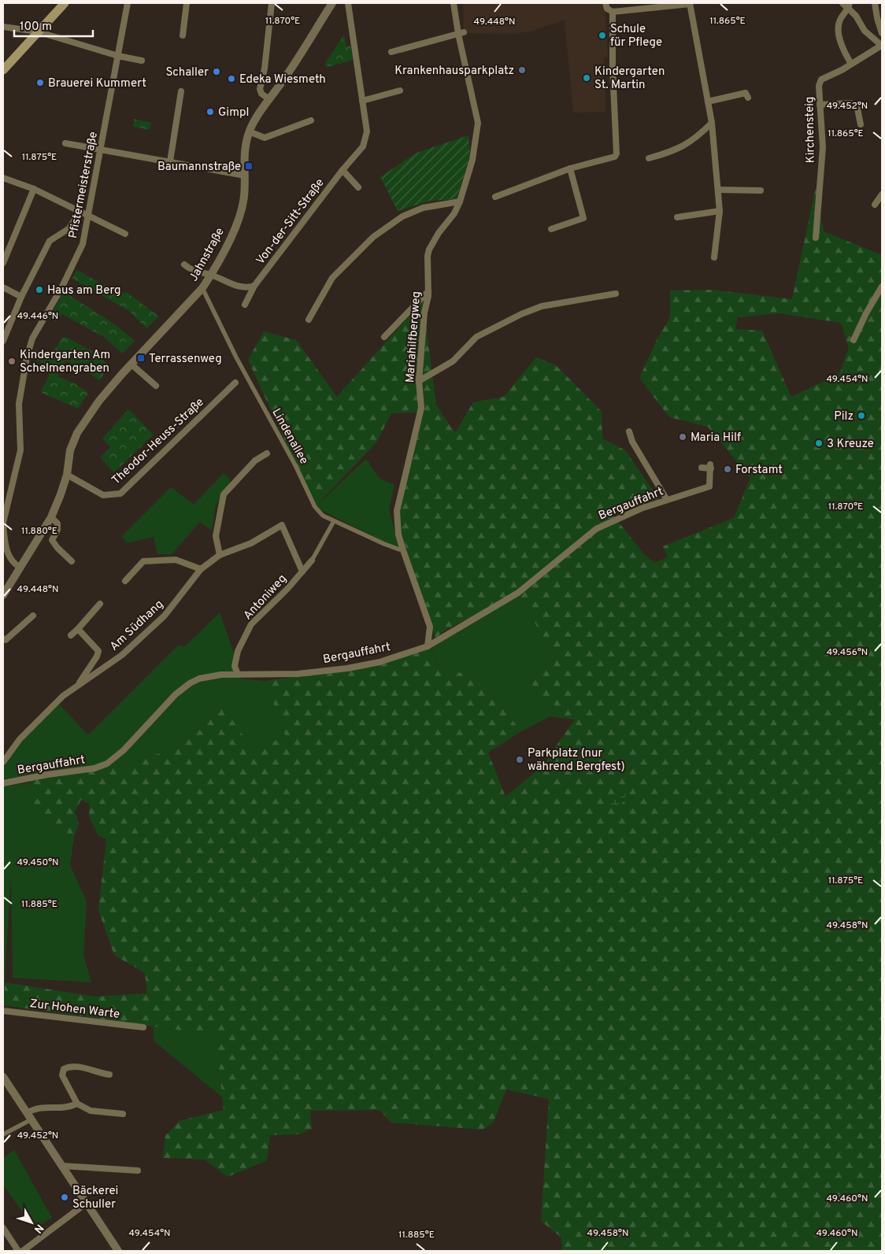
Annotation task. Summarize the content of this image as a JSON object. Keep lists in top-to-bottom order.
{
  "streets": {
    "street": [
      "Kirchensteig",
      "Pfistermeisterstraße",
      "Von-der-Sitt-Straße",
      "Jahnstraße",
      "Mariahilfbergweg",
      "Lindenallee",
      "Theodor-Heuss-Straße",
      "Bergauffahrt",
      "Antoniweg",
      "Am Südhang",
      "Zur Hohen Warte"
    ]
  },
  "crossings": [
    ["Pfistermeisterstraße", "Jahnstraße"],
    ["Jahnstraße", "Lindenallee"],
    ["Jahnstraße", "Theodor-Heuss-Straße"],
    ["Mariahilfbergweg", "Lindenallee"],
    ["Mariahilfbergweg", "Bergauffahrt"],
    ["Bergauffahrt", "Antoniweg"],
    ["Antoniweg", "Am Südhang"]
  ],
  "places": {
    "other": [
      "Schule für Pflege",
      "Krankenhausparkplatz",
      "Schaller",
      "Kindergarten St. Martin",
      "Edeka Wiesmeth",
      "Brauerei Kummert",
      "Gimpl",
      "Haus am Berg",
      "Kindergarten Am Schelmengraben",
      "Pilz",
      "Maria Hilf",
      "3 Kreuze",
      "Forstamt",
      "Parkplatz (nur während Bergfest)",
      "Bäckerei Schuller"
    ],
    "transit": ["Baumannstraße", "Terrassenweg"]
  },
  "scale_bar": "100 m",
  "north": "bottom right",
  "coordinates": [
    "11.870°E",
    "11.865°E",
    "49.448°N",
    "49.452°N",
    "11.875°E",
    "49.446°N",
    "49.454°N",
    "11.880°E",
    "49.456°N",
    "49.450°N",
    "11.885°E",
    "49.458°N",
    "49.460°N"
  ]
}
